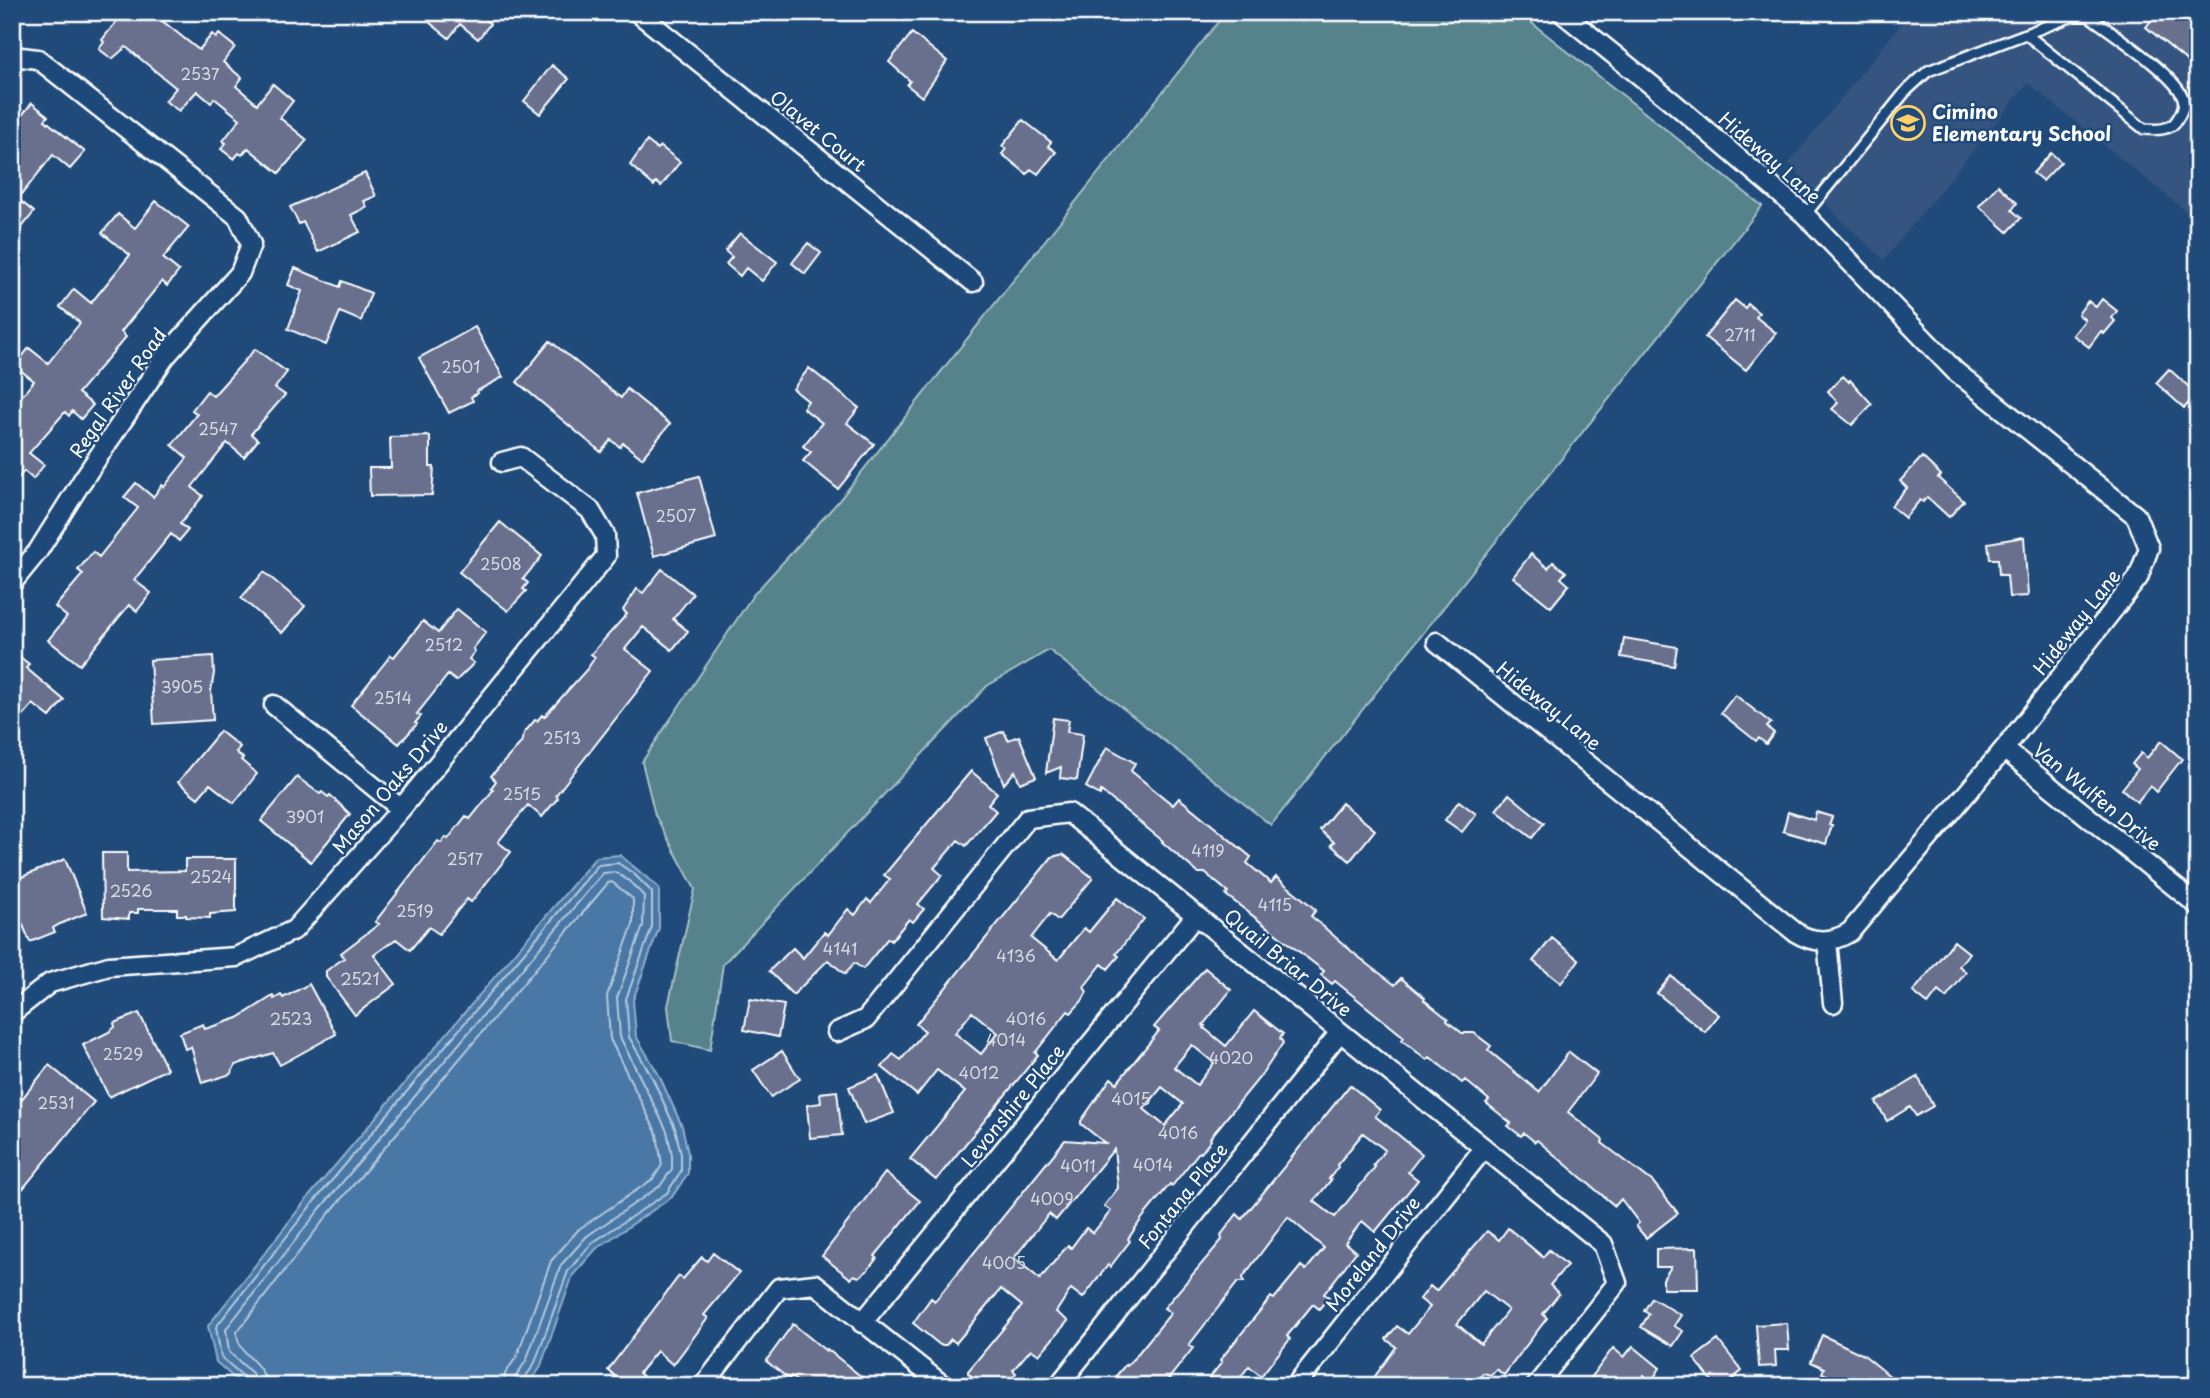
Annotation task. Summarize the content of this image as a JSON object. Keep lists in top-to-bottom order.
{
  "streets": {
    "street": [
      "Olavet Court",
      "Hideway Lane",
      "Regal River Road",
      "Mason Oaks Drive",
      "Van Wulfen Drive",
      "Quail Briar Drive",
      "Levonshire Place",
      "Fontana Place",
      "Moreland Drive"
    ]
  },
  "crossings": [
    ["Hideway Lane", "Van Wulfen Drive"],
    ["Quail Briar Drive", "Levonshire Place"],
    ["Quail Briar Drive", "Fontana Place"],
    ["Quail Briar Drive", "Moreland Drive"]
  ],
  "places": {
    "school or university": ["Cimino Elementary School"]
  },
  "house_numbers": [
    "2537",
    "2711",
    "2501",
    "2547",
    "2507",
    "2508",
    "2512",
    "3905",
    "2514",
    "2513",
    "2515",
    "3901",
    "4119",
    "2517",
    "2524",
    "2526",
    "4115",
    "2519",
    "4141",
    "4136",
    "2521",
    "2523",
    "4016",
    "4014",
    "2529",
    "4020",
    "4012",
    "4015",
    "2531",
    "4016",
    "4014",
    "4011",
    "4009",
    "4005"
  ]
}
